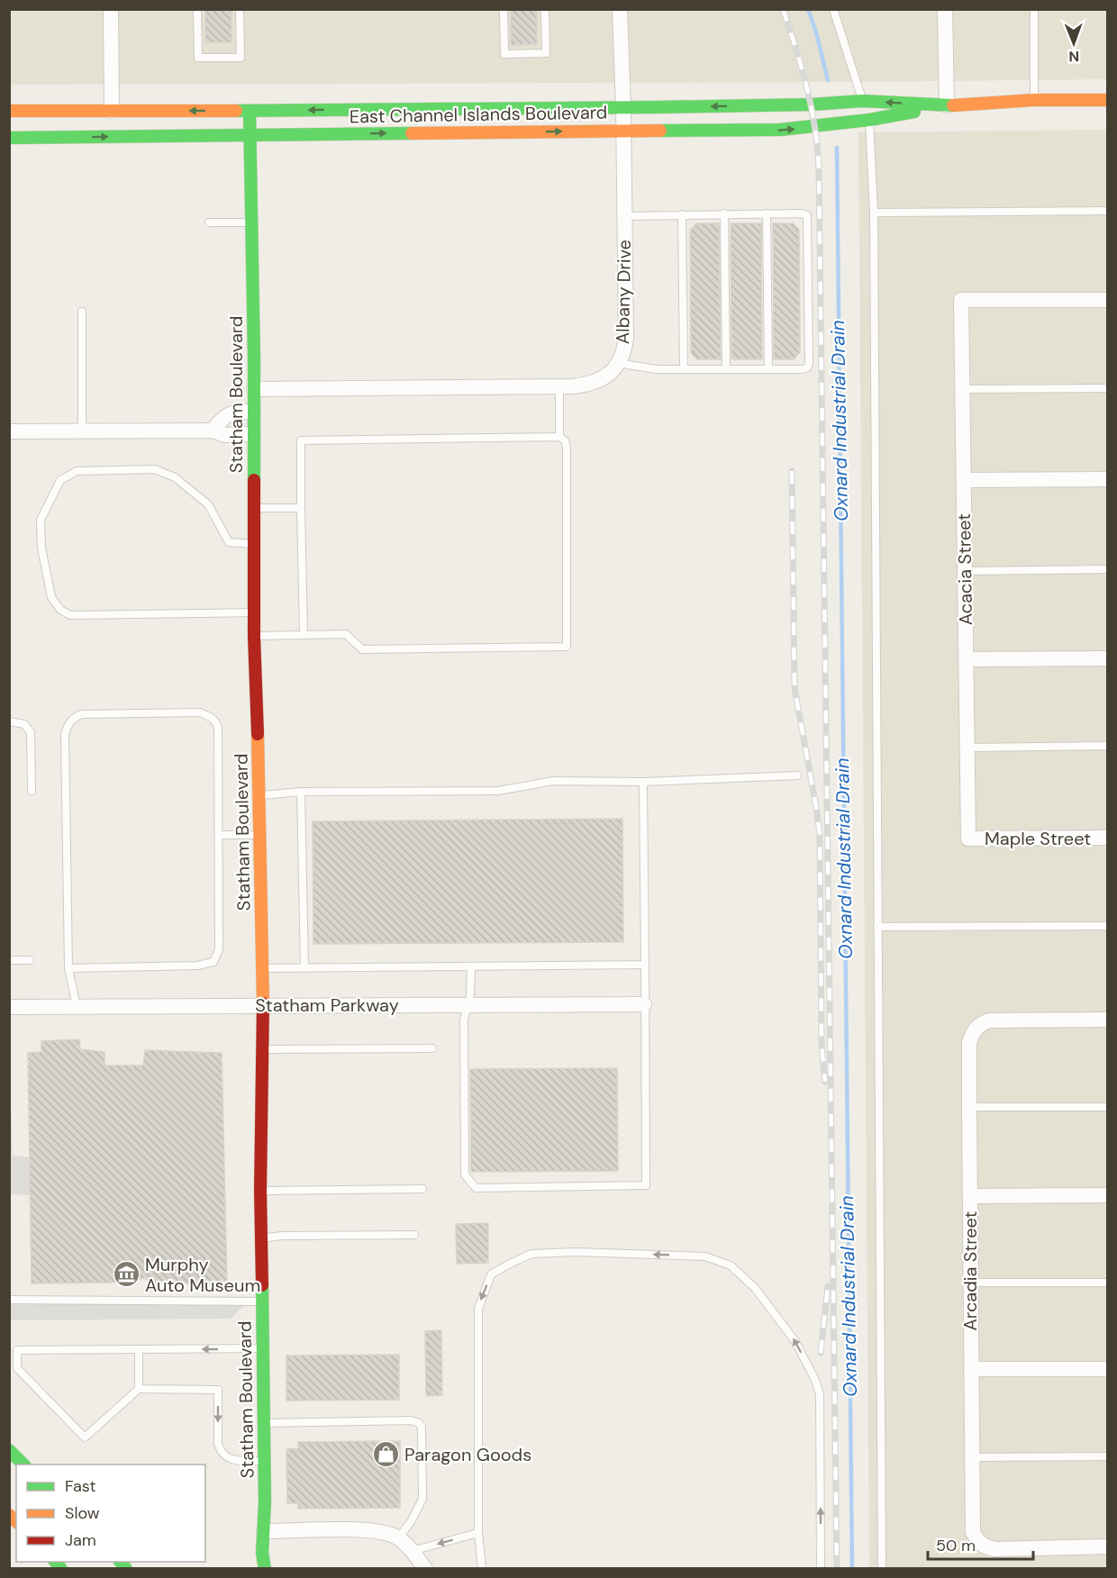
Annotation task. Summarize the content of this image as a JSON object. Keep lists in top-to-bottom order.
{
  "streets": {
    "main road": ["East Channel Islands Boulevard", "Statham Boulevard"],
    "street": [
      "Albany Drive",
      "Acacia Street",
      "Maple Street",
      "Statham Parkway",
      "Arcadia Street"
    ]
  },
  "crossings": [
    ["East Channel Islands Boulevard", "Albany Drive"],
    ["East Channel Islands Boulevard", "Statham Boulevard"],
    ["Albany Drive", "Statham Boulevard"],
    ["Statham Boulevard", "Statham Parkway"],
    ["Acacia Street", "Maple Street"]
  ],
  "water": ["Oxnard Industrial Drain"],
  "places": {
    "museum": ["Murphy Auto Museum"],
    "shop": ["Paragon Goods"]
  },
  "legend": ["Fast", "Slow", "Jam"],
  "scale_bar": "50 m",
  "north": "bottom"
}
